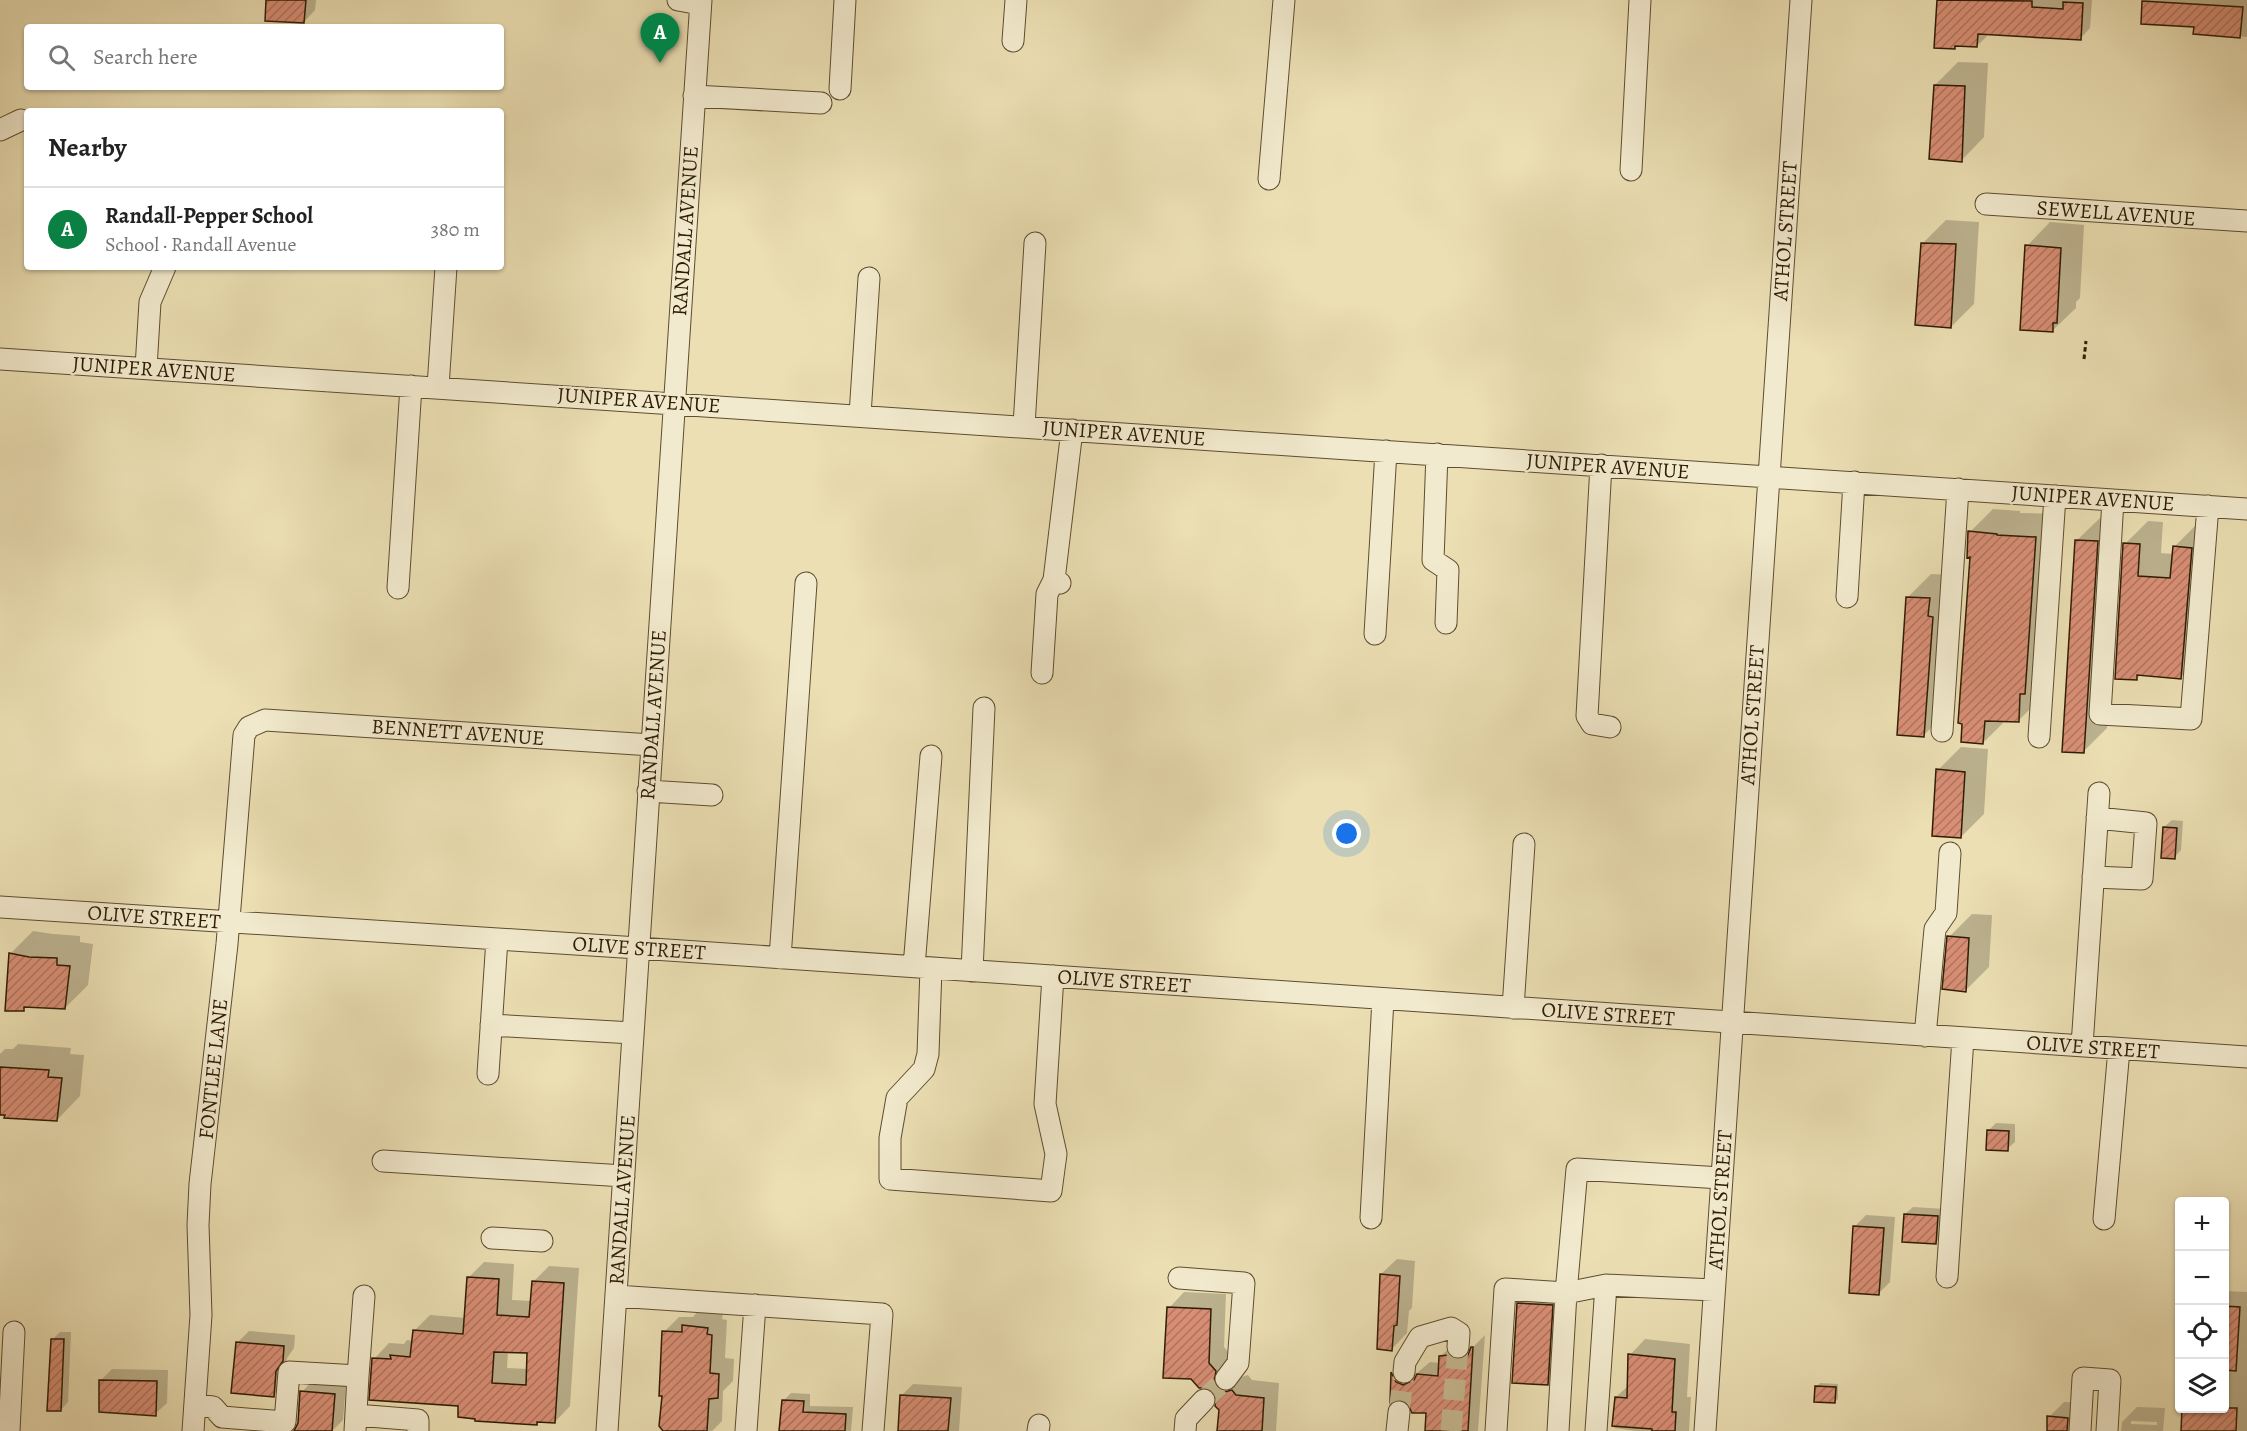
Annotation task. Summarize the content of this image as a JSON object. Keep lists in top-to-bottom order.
{
  "streets": {
    "street": [
      "SEWELL AVENUE",
      "RANDALL AVENUE",
      "ATHOL STREET",
      "JUNIPER AVENUE",
      "BENNETT AVENUE",
      "OLIVE STREET",
      "FONTLEE LANE"
    ]
  },
  "crossings": [
    ["RANDALL AVENUE", "JUNIPER AVENUE"],
    ["RANDALL AVENUE", "BENNETT AVENUE"],
    ["RANDALL AVENUE", "OLIVE STREET"],
    ["ATHOL STREET", "JUNIPER AVENUE"],
    ["ATHOL STREET", "OLIVE STREET"],
    ["BENNETT AVENUE", "FONTLEE LANE"],
    ["OLIVE STREET", "FONTLEE LANE"]
  ],
  "page": {
    "pins": "A",
    "search": "Search here",
    "heading": "Nearby",
    "list": [
      {
        "mark": "A",
        "name": "Randall-Pepper School",
        "note": "School · Randall Avenue",
        "value": "380 m"
      }
    ],
    "map_buttons": ["+", "−"]
  }
}
